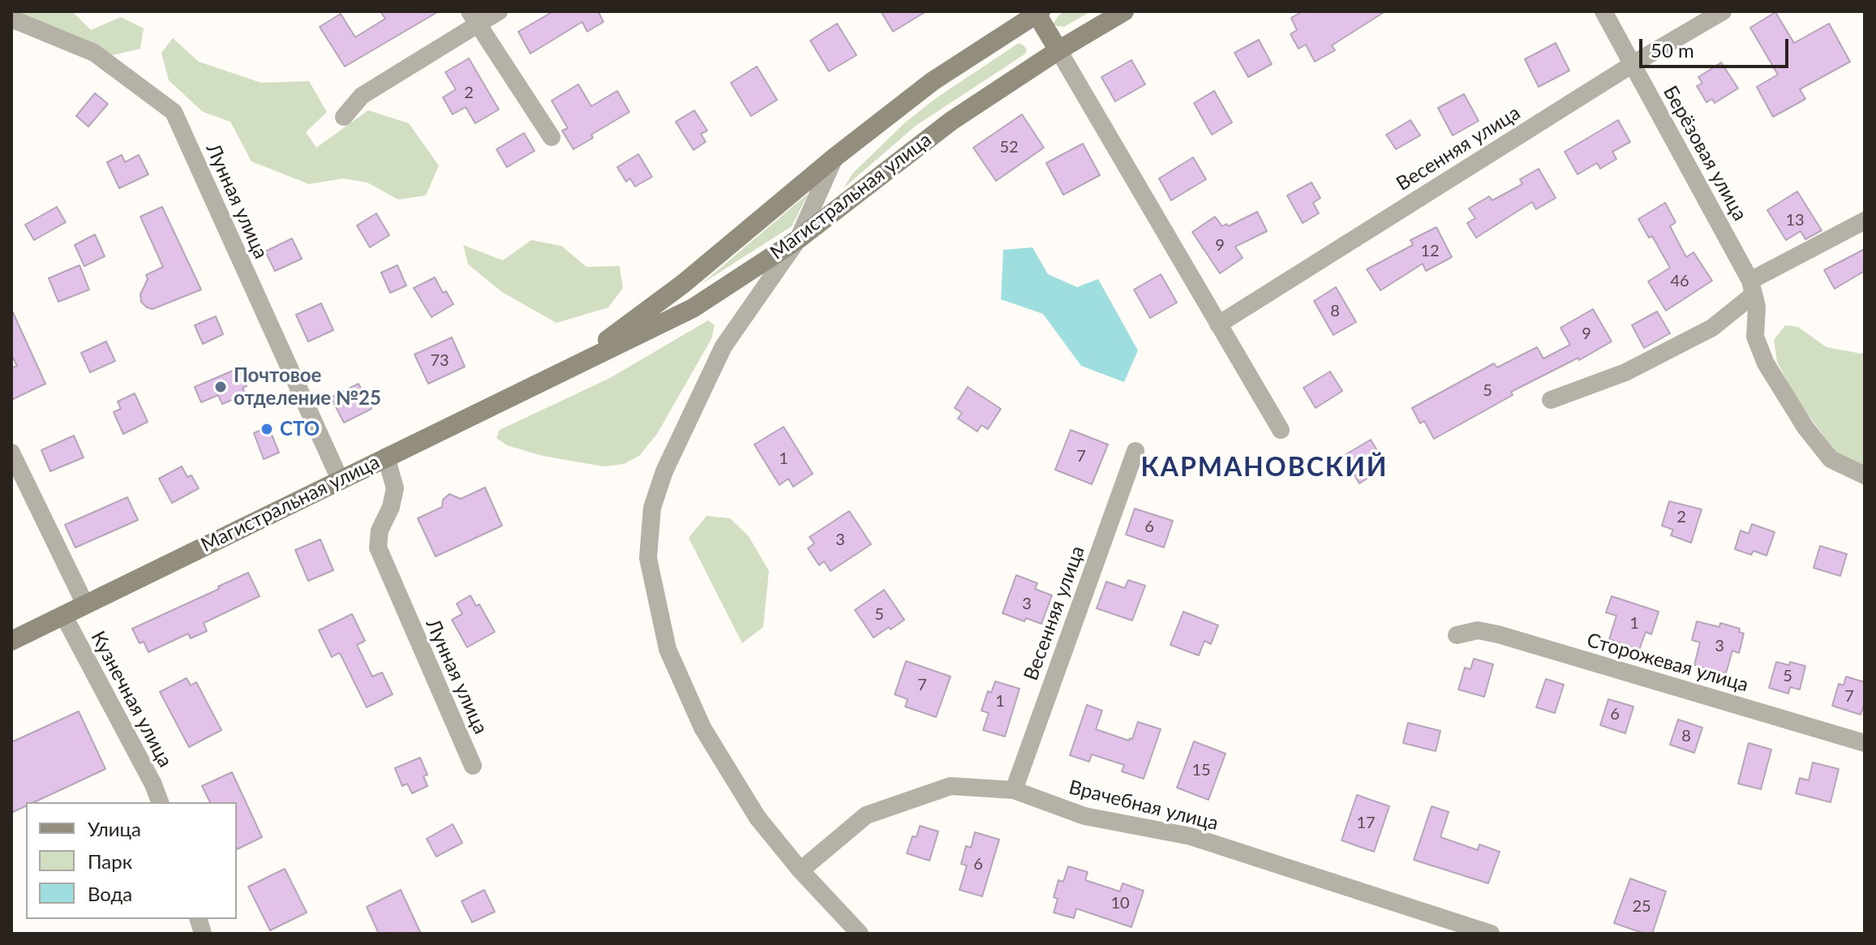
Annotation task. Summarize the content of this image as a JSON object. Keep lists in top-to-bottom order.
{
  "streets": {
    "main road": ["Магистральная улица"],
    "street": [
      "Весенняя улица",
      "Берёзовая улица",
      "Лунная улица",
      "Сторожевая улица",
      "Кузнечная улица",
      "Врачебная улица"
    ]
  },
  "crossings": [
    ["Весенняя улица", "Берёзовая улица"],
    ["Весенняя улица", "Врачебная улица"],
    ["Магистральная улица", "Лунная улица"],
    ["Магистральная улица", "Кузнечная улица"]
  ],
  "districts": ["КАРМАНОВСКИЙ"],
  "places": ["Почтовое отделение №25", "СТО"],
  "house_numbers": [
    "2",
    "52",
    "13",
    "9",
    "12",
    "46",
    "8",
    "9",
    "73",
    "5",
    "7",
    "1",
    "2",
    "6",
    "3",
    "3",
    "5",
    "1",
    "3",
    "5",
    "7",
    "7",
    "1",
    "6",
    "8",
    "15",
    "17",
    "6",
    "10",
    "25"
  ],
  "legend": ["Улица", "Парк", "Вода"],
  "scale_bar": "50 m"
}
